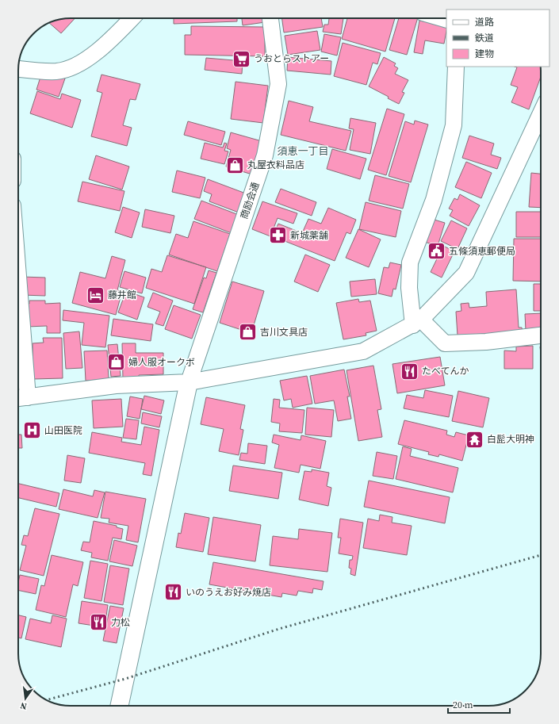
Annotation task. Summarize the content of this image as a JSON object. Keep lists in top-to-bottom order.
{
  "streets": {
    "street": ["商励会通"]
  },
  "districts": ["須恵一丁目"],
  "places": {
    "supermarket": ["うおとらストアー"],
    "shop": ["丸屋衣料品店", "吉川文具店", "婦人服オークボ"],
    "pharmacy": ["新城薬舗"],
    "public building": ["五條須恵郵便局"],
    "hotel": ["藤井館"],
    "restaurant": ["たべてんか", "いのうえお好み焼店", "力松"],
    "hospital": ["山田医院"],
    "temple": ["白髭大明神"]
  },
  "legend": ["道路", "鉄道", "建物"],
  "scale_bar": "20 m",
  "north": "bottom"
}
